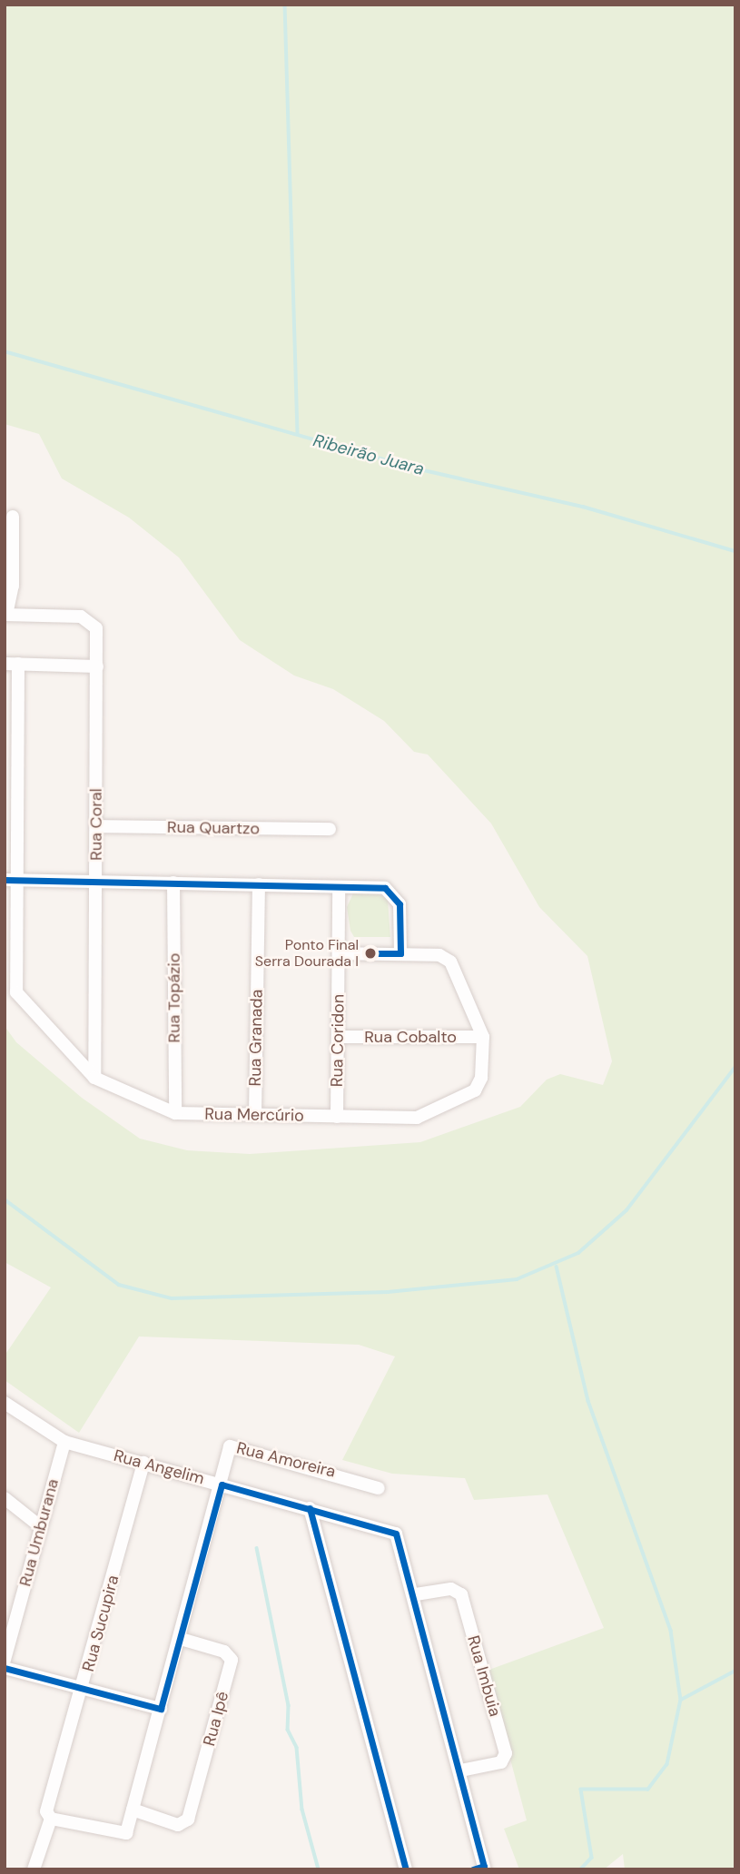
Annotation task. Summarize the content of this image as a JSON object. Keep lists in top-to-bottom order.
{
  "streets": {
    "street": [
      "Rua Coral",
      "Rua Quartzo",
      "Rua Topázio",
      "Rua Cobalto",
      "Rua Granada",
      "Rua Coridon",
      "Rua Mercúrio",
      "Rua Amoreira",
      "Rua Angelim",
      "Rua Umburana",
      "Rua Sucupira",
      "Rua Imbuia",
      "Rua Ipê"
    ]
  },
  "crossings": [
    ["Rua Coral", "Rua Quartzo"],
    ["Rua Coral", "Rua Mercúrio"],
    ["Rua Topázio", "Rua Mercúrio"],
    ["Rua Cobalto", "Rua Coridon"],
    ["Rua Cobalto", "Rua Mercúrio"],
    ["Rua Granada", "Rua Mercúrio"],
    ["Rua Coridon", "Rua Mercúrio"],
    ["Rua Amoreira", "Rua Angelim"],
    ["Rua Angelim", "Rua Umburana"],
    ["Rua Angelim", "Rua Sucupira"],
    ["Rua Angelim", "Rua Imbuia"]
  ],
  "water": ["Ribeirão Juara"],
  "places": ["Ponto Final Serra Dourada I"]
}
